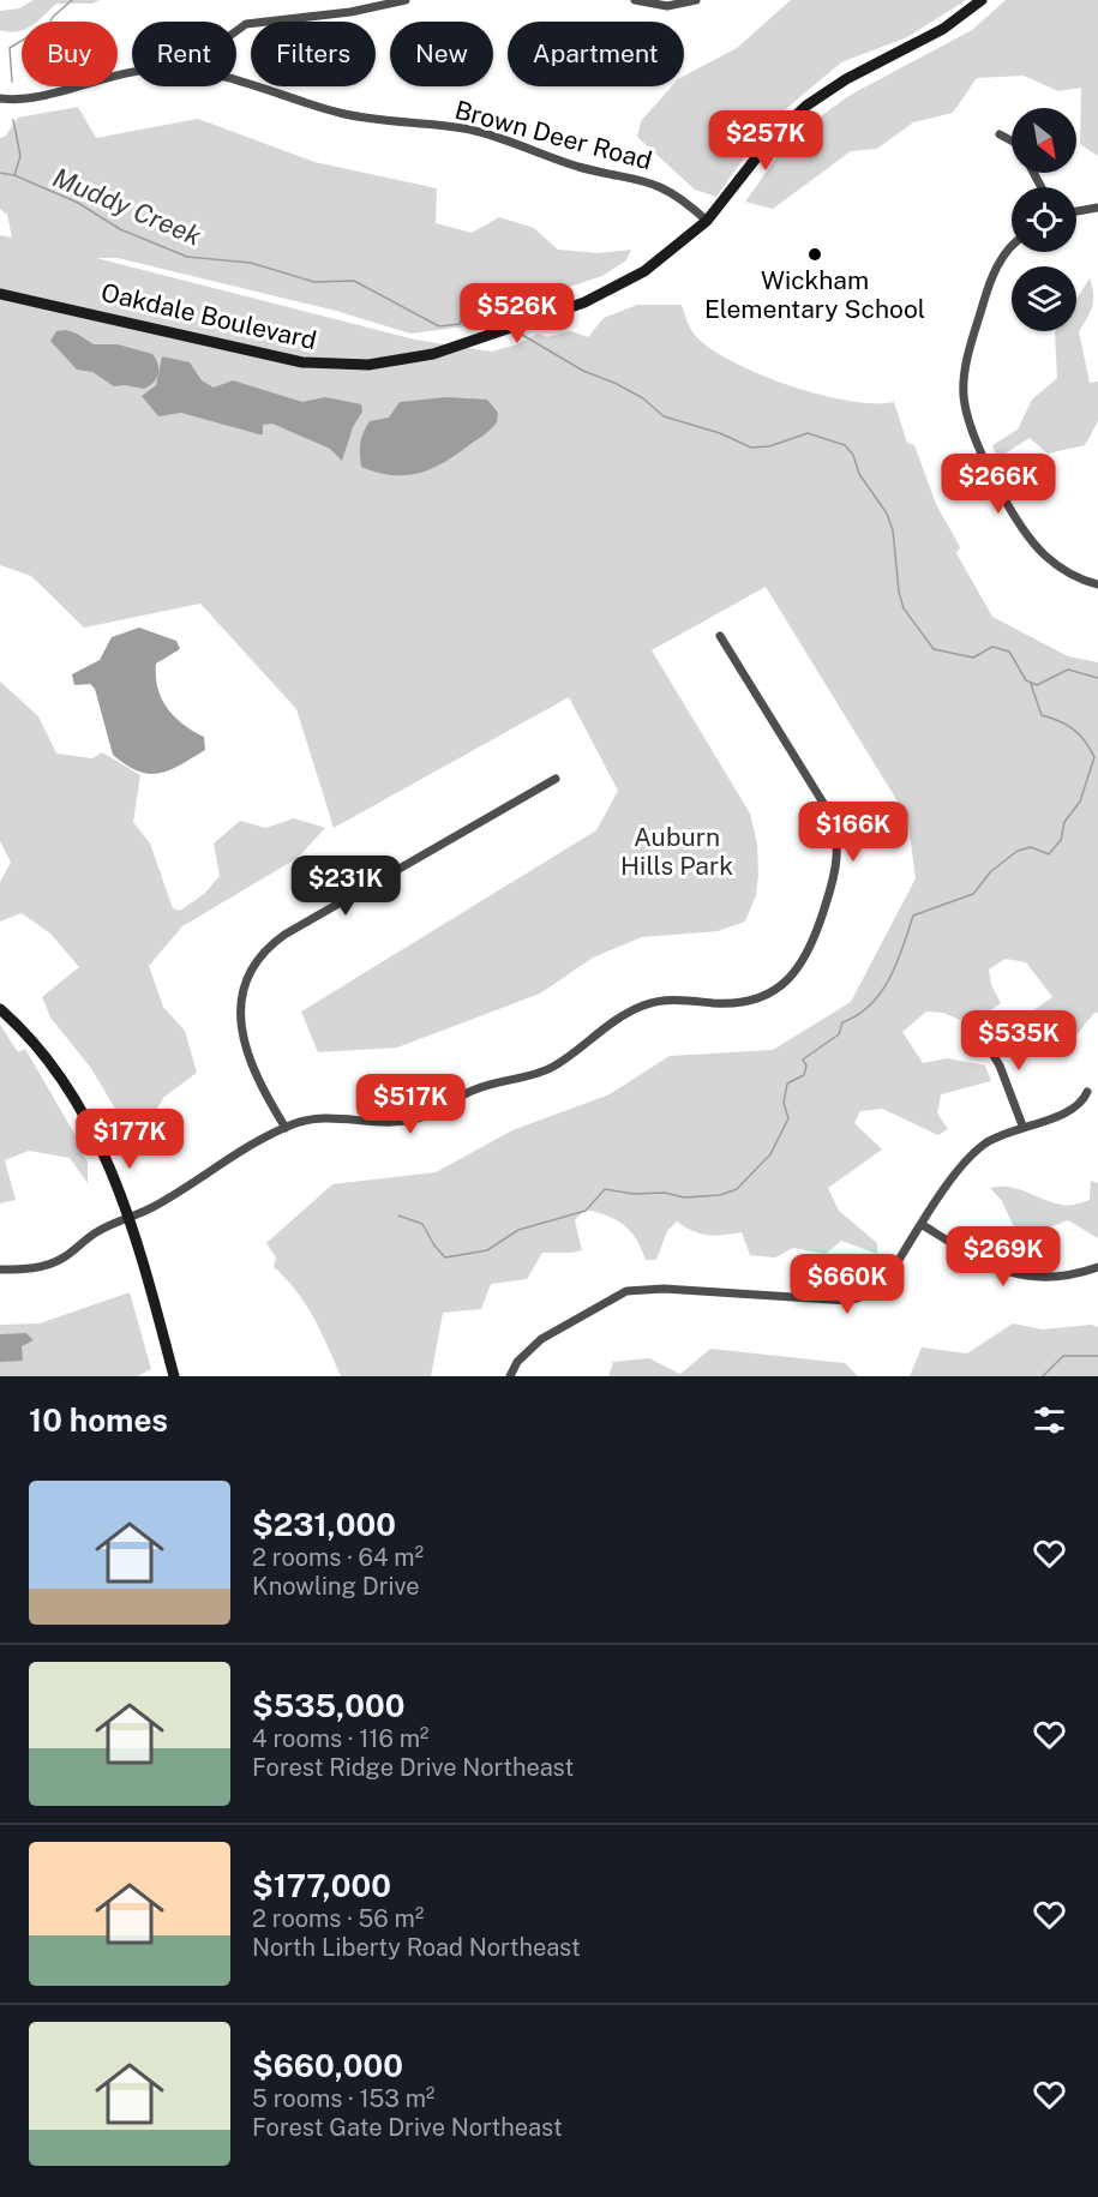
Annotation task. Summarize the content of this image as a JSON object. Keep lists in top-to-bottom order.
{
  "streets": {
    "main road": ["Oakdale Boulevard"],
    "street": ["Brown Deer Road"]
  },
  "crossings": [
    ["Brown Deer Road", "Oakdale Boulevard"]
  ],
  "water": ["Muddy Creek"],
  "parks": ["Auburn Hills Park"],
  "places": ["Wickham Elementary School"],
  "north": "bottom right",
  "page": {
    "chip": [
      "Buy",
      "Rent",
      "Filters",
      "New",
      "Apartment"
    ],
    "price": [
      "$257K",
      "$526K",
      "$266K",
      "$166K",
      "$231K",
      "$535K",
      "$517K",
      "$177K",
      "$269K",
      "$660K"
    ],
    "heading": "10 homes",
    "list": [
      {
        "name": "$231,000",
        "note": "2 rooms · 64 m² · Knowling Drive"
      },
      {
        "name": "$535,000",
        "note": "4 rooms · 116 m² · Forest Ridge Drive Northeast"
      },
      {
        "name": "$177,000",
        "note": "2 rooms · 56 m² · North Liberty Road Northeast"
      },
      {
        "name": "$660,000",
        "note": "5 rooms · 153 m² · Forest Gate Drive Northeast"
      }
    ]
  }
}
